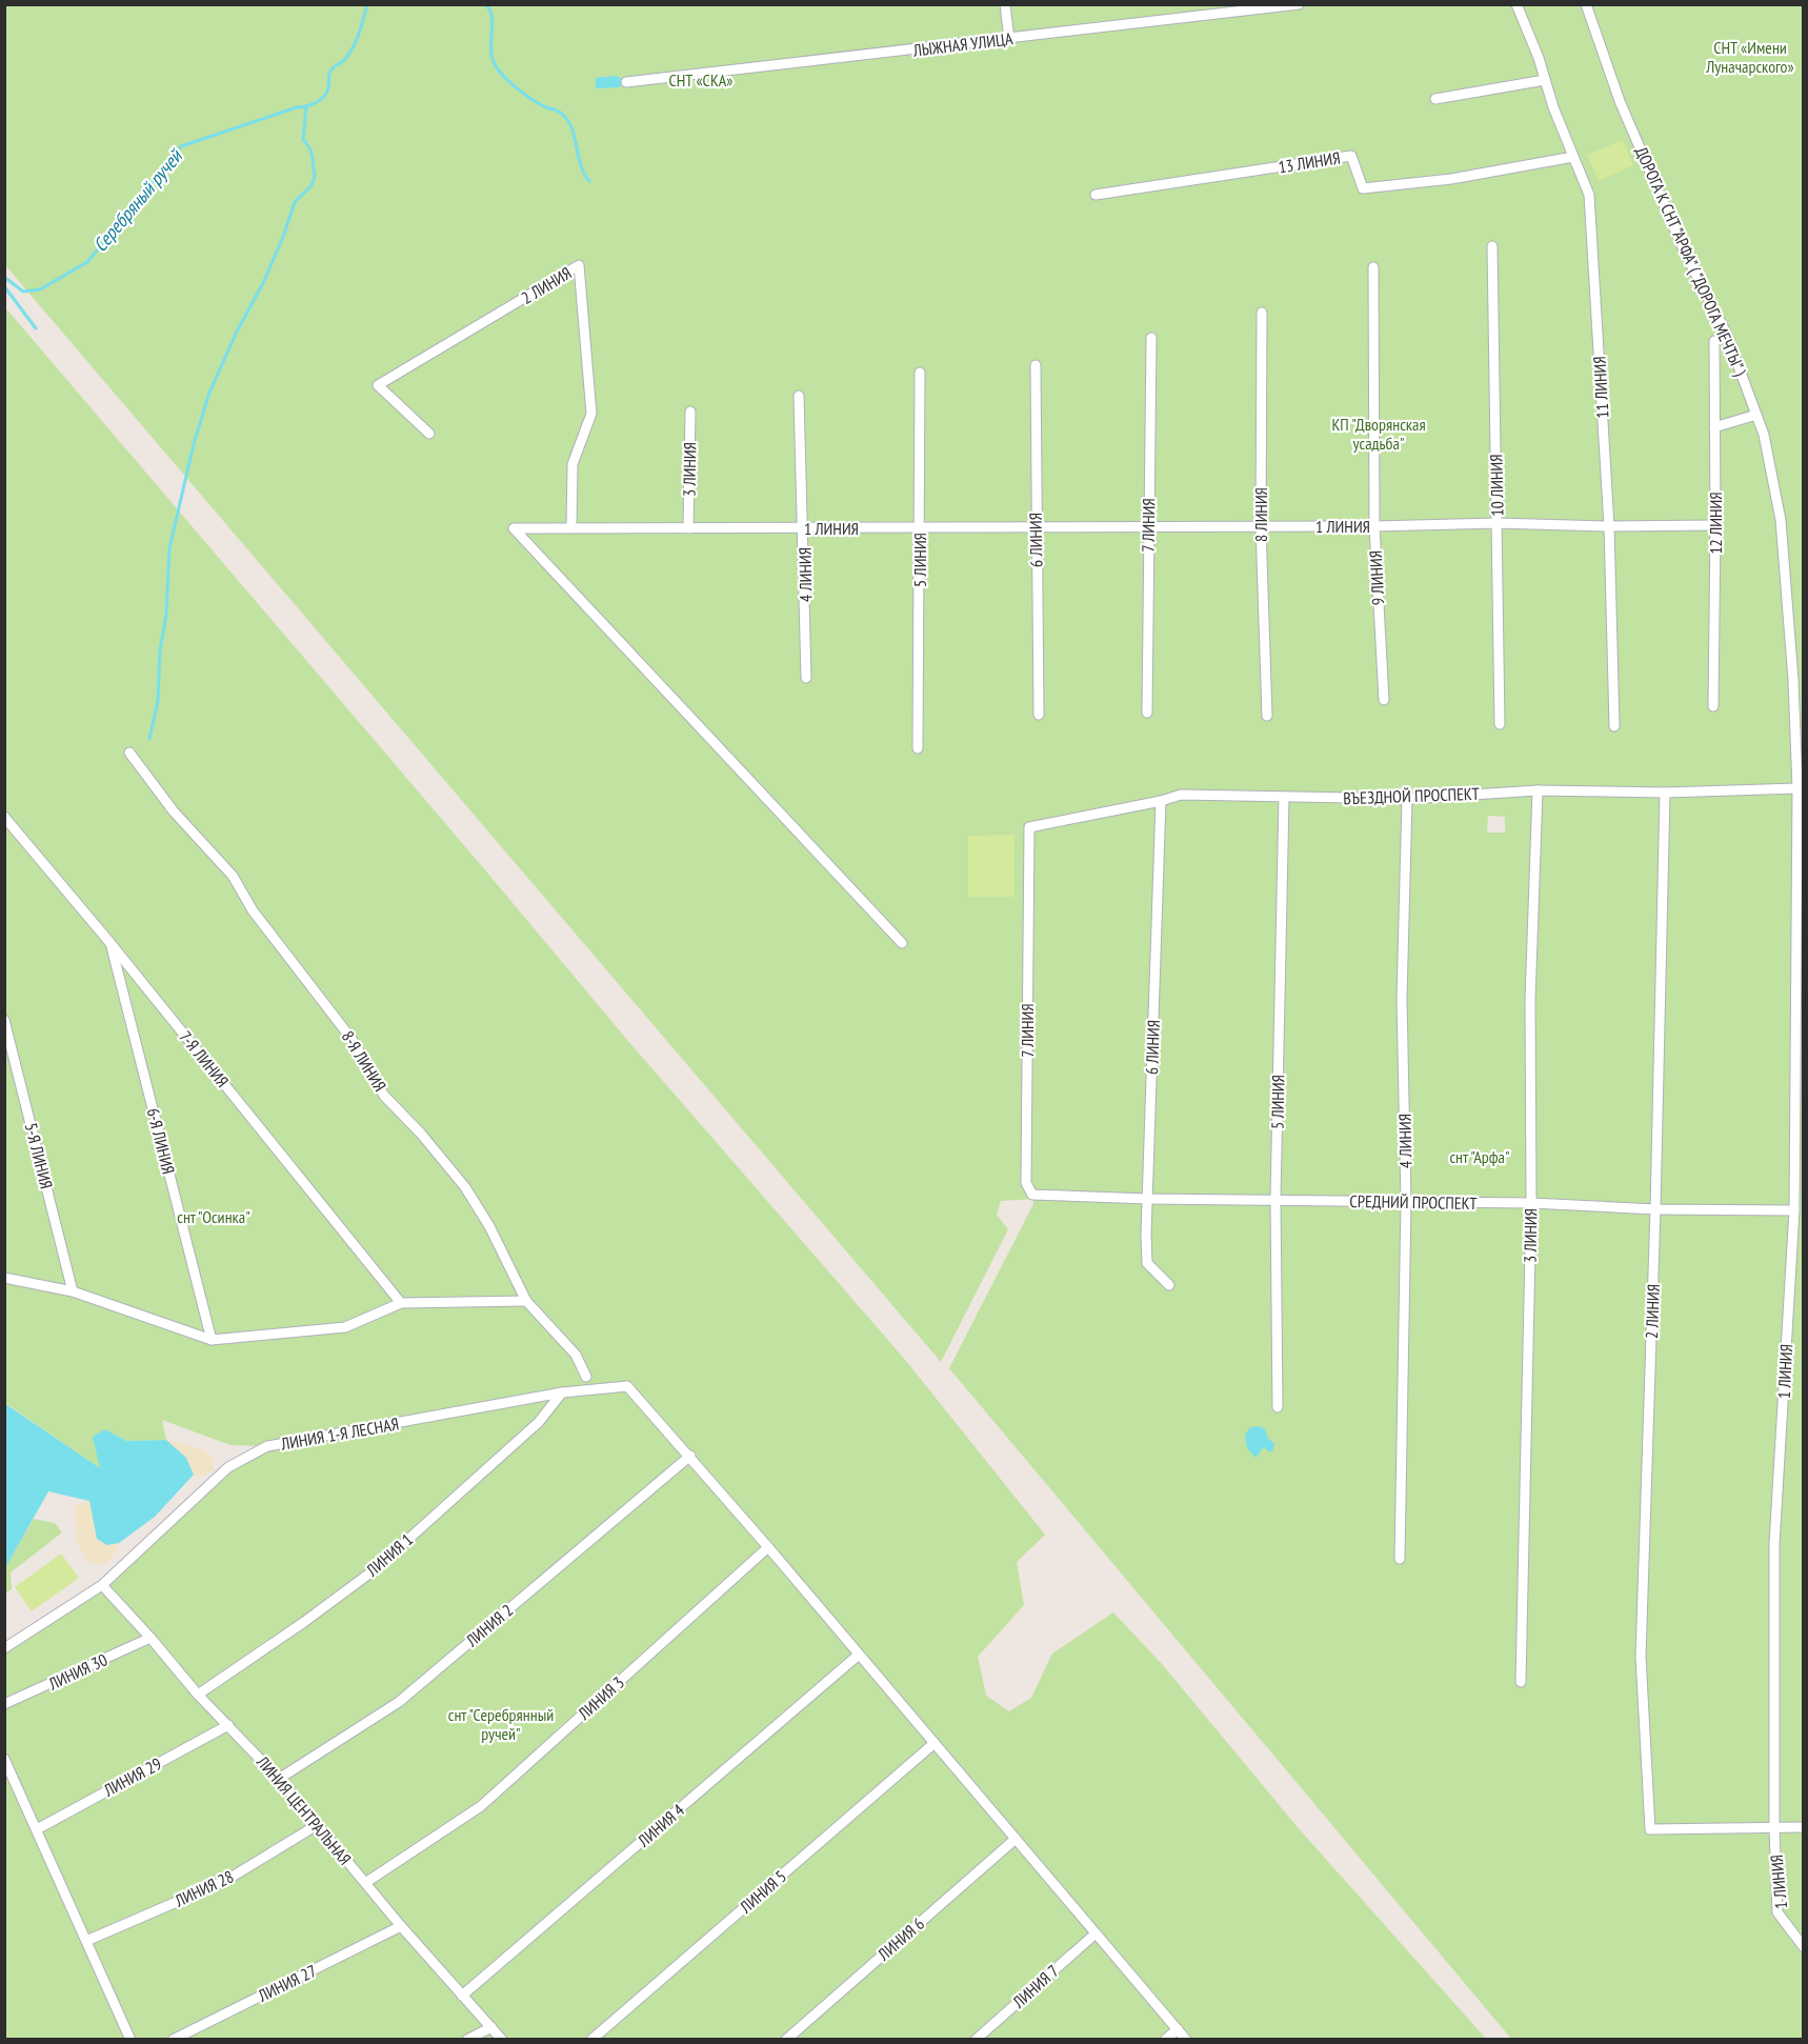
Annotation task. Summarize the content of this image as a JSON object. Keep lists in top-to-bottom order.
{
  "streets": {
    "street": [
      "ЛЫЖНАЯ УЛИЦА",
      "13 ЛИНИЯ",
      "ДОРОГА К СНТ \"АРФА\" ( \"ДОРОГА МЕЧТЫ\" )",
      "2 ЛИНИЯ",
      "11 ЛИНИЯ",
      "3 ЛИНИЯ",
      "10 ЛИНИЯ",
      "8 ЛИНИЯ",
      "12 ЛИНИЯ",
      "7 ЛИНИЯ",
      "1 ЛИНИЯ",
      "6 ЛИНИЯ",
      "5 ЛИНИЯ",
      "4 ЛИНИЯ",
      "9 ЛИНИЯ",
      "ВЪЕЗДНОЙ ПРОСПЕКТ",
      "7-Я ЛИНИЯ",
      "8-Я ЛИНИЯ",
      "6-Я ЛИНИЯ",
      "5-Я ЛИНИЯ",
      "СРЕДНИЙ ПРОСПЕКТ",
      "ЛИНИЯ 1-Я ЛЕСНАЯ",
      "ЛИНИЯ 1",
      "ЛИНИЯ 2",
      "ЛИНИЯ 30",
      "ЛИНИЯ 3",
      "ЛИНИЯ 29",
      "ЛИНИЯ ЦЕНТРАЛЬНАЯ",
      "ЛИНИЯ 4",
      "ЛИНИЯ 28",
      "ЛИНИЯ 5",
      "ЛИНИЯ 6",
      "ЛИНИЯ 27",
      "ЛИНИЯ 7"
    ]
  },
  "crossings": [
    ["13 ЛИНИЯ", "11 ЛИНИЯ"],
    ["ДОРОГА К СНТ \"АРФА\" ( \"ДОРОГА МЕЧТЫ\" )", "1 ЛИНИЯ"],
    ["ДОРОГА К СНТ \"АРФА\" ( \"ДОРОГА МЕЧТЫ\" )", "ВЪЕЗДНОЙ ПРОСПЕКТ"],
    ["2 ЛИНИЯ", "1 ЛИНИЯ"],
    ["2 ЛИНИЯ", "ВЪЕЗДНОЙ ПРОСПЕКТ"],
    ["2 ЛИНИЯ", "СРЕДНИЙ ПРОСПЕКТ"],
    ["11 ЛИНИЯ", "1 ЛИНИЯ"],
    ["3 ЛИНИЯ", "1 ЛИНИЯ"],
    ["3 ЛИНИЯ", "ВЪЕЗДНОЙ ПРОСПЕКТ"],
    ["3 ЛИНИЯ", "СРЕДНИЙ ПРОСПЕКТ"],
    ["10 ЛИНИЯ", "1 ЛИНИЯ"],
    ["8 ЛИНИЯ", "1 ЛИНИЯ"],
    ["12 ЛИНИЯ", "1 ЛИНИЯ"],
    ["7 ЛИНИЯ", "1 ЛИНИЯ"],
    ["7 ЛИНИЯ", "ВЪЕЗДНОЙ ПРОСПЕКТ"],
    ["7 ЛИНИЯ", "СРЕДНИЙ ПРОСПЕКТ"],
    ["1 ЛИНИЯ", "6 ЛИНИЯ"],
    ["1 ЛИНИЯ", "5 ЛИНИЯ"],
    ["1 ЛИНИЯ", "4 ЛИНИЯ"],
    ["1 ЛИНИЯ", "9 ЛИНИЯ"],
    ["1 ЛИНИЯ", "ВЪЕЗДНОЙ ПРОСПЕКТ"],
    ["1 ЛИНИЯ", "СРЕДНИЙ ПРОСПЕКТ"],
    ["6 ЛИНИЯ", "ВЪЕЗДНОЙ ПРОСПЕКТ"],
    ["6 ЛИНИЯ", "СРЕДНИЙ ПРОСПЕКТ"],
    ["5 ЛИНИЯ", "ВЪЕЗДНОЙ ПРОСПЕКТ"],
    ["5 ЛИНИЯ", "СРЕДНИЙ ПРОСПЕКТ"],
    ["4 ЛИНИЯ", "ВЪЕЗДНОЙ ПРОСПЕКТ"],
    ["4 ЛИНИЯ", "СРЕДНИЙ ПРОСПЕКТ"],
    ["7-Я ЛИНИЯ", "6-Я ЛИНИЯ"],
    ["ЛИНИЯ 1-Я ЛЕСНАЯ", "ЛИНИЯ 1"],
    ["ЛИНИЯ 1-Я ЛЕСНАЯ", "ЛИНИЯ 2"],
    ["ЛИНИЯ 1-Я ЛЕСНАЯ", "ЛИНИЯ ЦЕНТРАЛЬНАЯ"],
    ["ЛИНИЯ 1", "ЛИНИЯ ЦЕНТРАЛЬНАЯ"],
    ["ЛИНИЯ 2", "ЛИНИЯ ЦЕНТРАЛЬНАЯ"],
    ["ЛИНИЯ 30", "ЛИНИЯ ЦЕНТРАЛЬНАЯ"],
    ["ЛИНИЯ 3", "ЛИНИЯ ЦЕНТРАЛЬНАЯ"],
    ["ЛИНИЯ 29", "ЛИНИЯ ЦЕНТРАЛЬНАЯ"],
    ["ЛИНИЯ ЦЕНТРАЛЬНАЯ", "ЛИНИЯ 4"],
    ["ЛИНИЯ ЦЕНТРАЛЬНАЯ", "ЛИНИЯ 28"],
    ["ЛИНИЯ ЦЕНТРАЛЬНАЯ", "ЛИНИЯ 27"]
  ],
  "water": ["Серебряный ручей"],
  "parks": [
    "СНТ «Имени Луначарского»",
    "СНТ «СКА»",
    "КП \"Дворянская усадьба\"",
    "снт \"Арфа\"",
    "снт \"Осинка\"",
    "снт \"Серебрянный ручей\""
  ]
}
